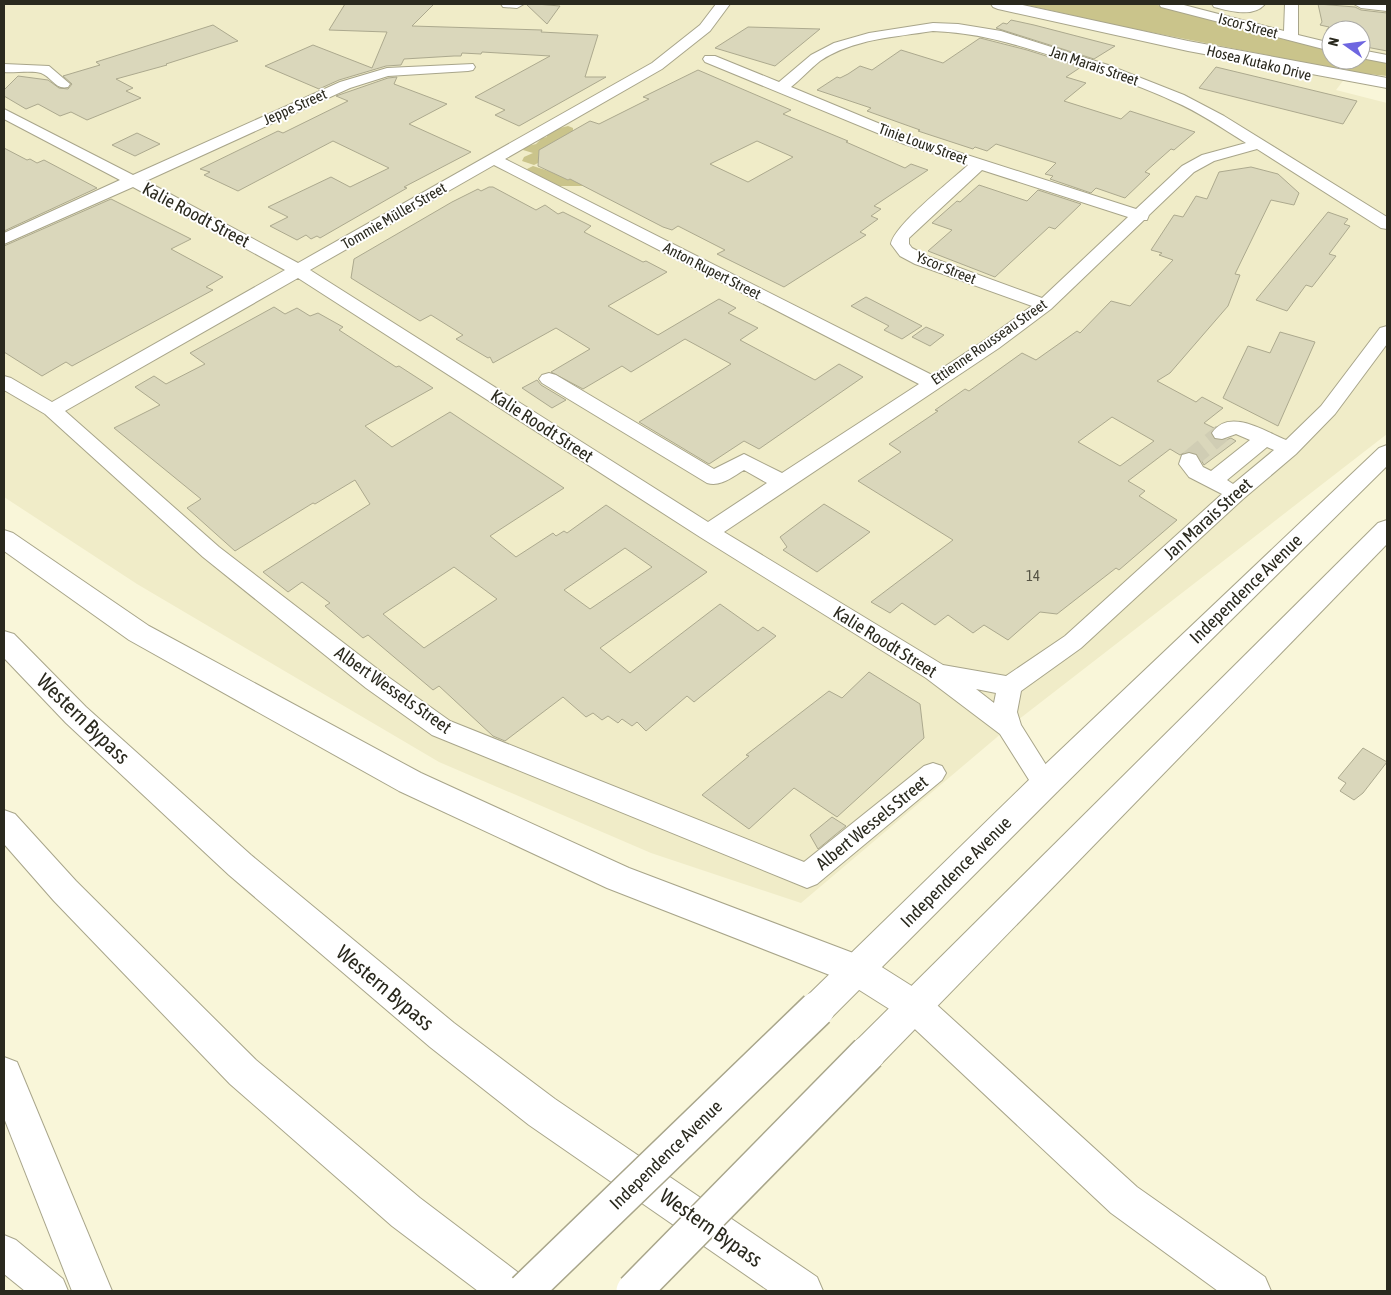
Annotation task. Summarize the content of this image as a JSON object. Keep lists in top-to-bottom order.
{
  "streets": {
    "main road": ["Hosea Kutako Drive", "Independence Avenue", "Western Bypass"],
    "street": [
      "Iscor Street",
      "Jan Marais Street",
      "Jeppe Street",
      "Tinie Louw Street",
      "Kalie Roodt Street",
      "Tommie Müller Street",
      "Yscor Street",
      "Anton Rupert Street",
      "Ettienne Rousseau Street",
      "Albert Wessels Street"
    ]
  },
  "crossings": [
    ["Jan Marais Street", "Tinie Louw Street"],
    ["Jan Marais Street", "Ettienne Rousseau Street"],
    ["Jeppe Street", "Kalie Roodt Street"],
    ["Tinie Louw Street", "Yscor Street"],
    ["Tinie Louw Street", "Ettienne Rousseau Street"],
    ["Kalie Roodt Street", "Tommie Müller Street"],
    ["Kalie Roodt Street", "Ettienne Rousseau Street"],
    ["Kalie Roodt Street", "Independence Avenue"],
    ["Tommie Müller Street", "Anton Rupert Street"],
    ["Tommie Müller Street", "Albert Wessels Street"],
    ["Yscor Street", "Ettienne Rousseau Street"],
    ["Anton Rupert Street", "Ettienne Rousseau Street"]
  ],
  "house_numbers": ["14"],
  "north": "left"
}
